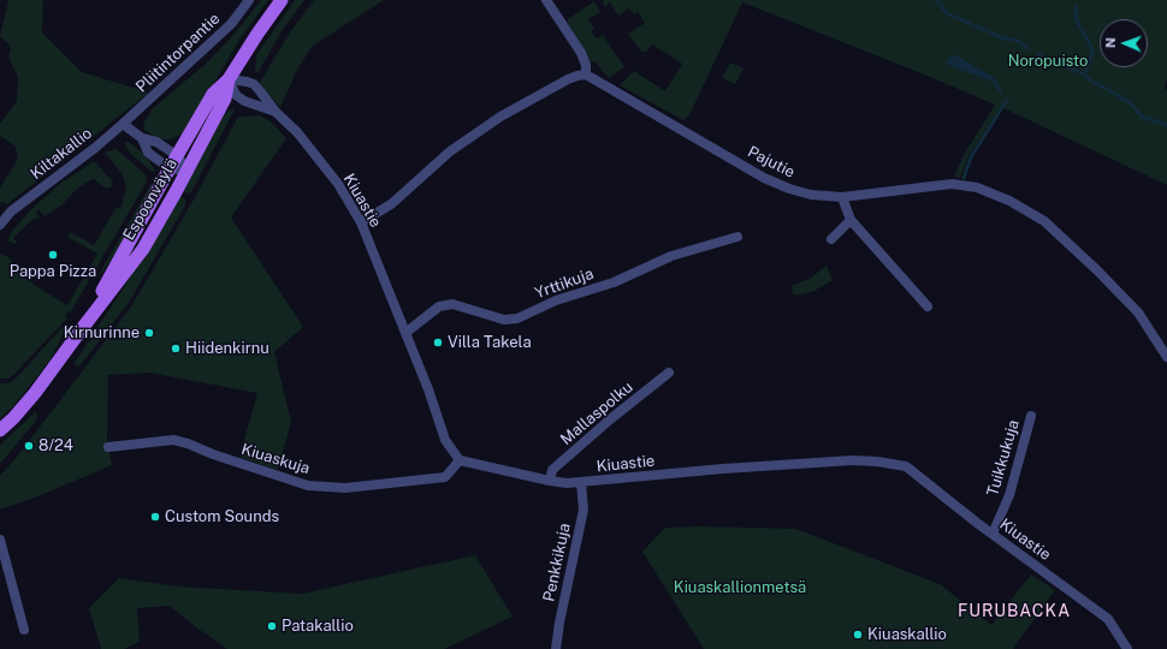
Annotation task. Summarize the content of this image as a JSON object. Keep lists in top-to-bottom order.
{
  "streets": {
    "main road": ["Espoonväylä"],
    "street": [
      "Pliitintorpantie",
      "Kiltakallio",
      "Pajutie",
      "Kiuastie",
      "Yrttikuja",
      "Mallaspolku",
      "Tuikkukuja",
      "Kiuaskuja",
      "Penkkikuja"
    ]
  },
  "crossings": [
    ["Pliitintorpantie", "Kiltakallio"],
    ["Espoonväylä", "Kiuastie"],
    ["Kiuastie", "Yrttikuja"],
    ["Kiuastie", "Mallaspolku"],
    ["Kiuastie", "Tuikkukuja"],
    ["Kiuastie", "Kiuaskuja"],
    ["Kiuastie", "Penkkikuja"]
  ],
  "districts": ["FURUBACKA"],
  "parks": ["Noropuisto", "Kiuaskallionmetsä"],
  "places": [
    "Pappa Pizza",
    "Kirnurinne",
    "Villa Takela",
    "Hiidenkirnu",
    "8/24",
    "Custom Sounds",
    "Patakallio",
    "Kiuaskallio"
  ],
  "north": "left"
}
